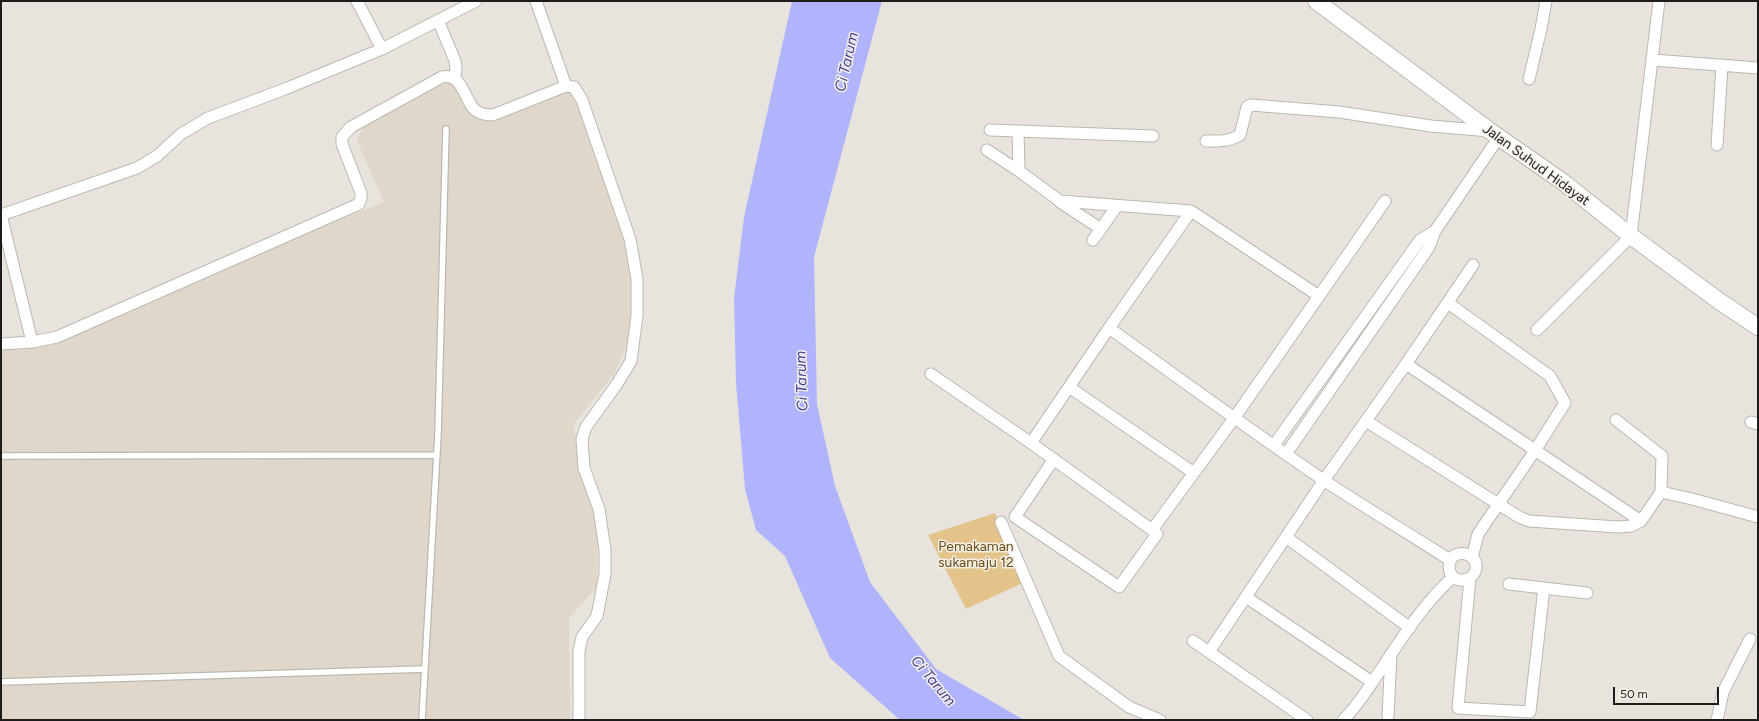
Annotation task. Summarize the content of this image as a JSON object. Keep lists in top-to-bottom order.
{
  "streets": {
    "street": ["Jalan Suhud Hidayat"]
  },
  "water": ["Ci Tarum"],
  "parks": ["Pemakaman sukamaju 12"],
  "scale_bar": "50 m"
}
